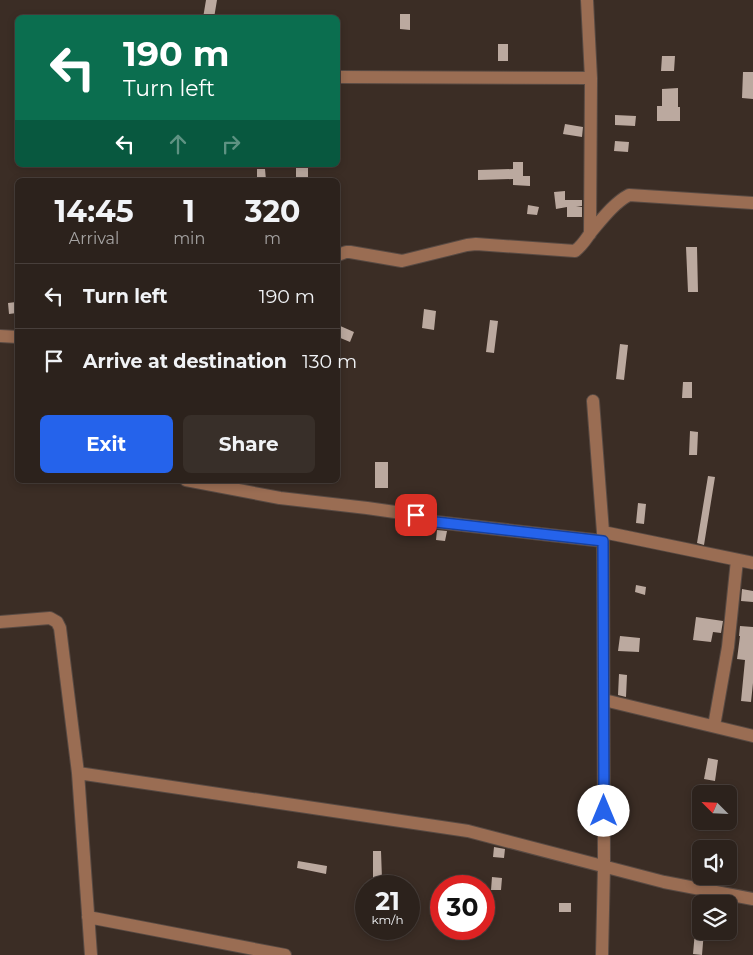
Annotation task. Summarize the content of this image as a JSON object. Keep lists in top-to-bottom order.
{
  "north": "top left",
  "page": {
    "turn": ["190 m", "Turn left"],
    "eta": [
      "14:45",
      "Arrival",
      "1",
      "min",
      "320",
      "m"
    ],
    "list": [
      {
        "name": "Turn left",
        "value": "190 m"
      },
      {
        "name": "Arrive at destination",
        "value": "130 m"
      }
    ],
    "buttons": ["Exit", "Share"],
    "speed": "21 km/h",
    "limit": "30"
  }
}
